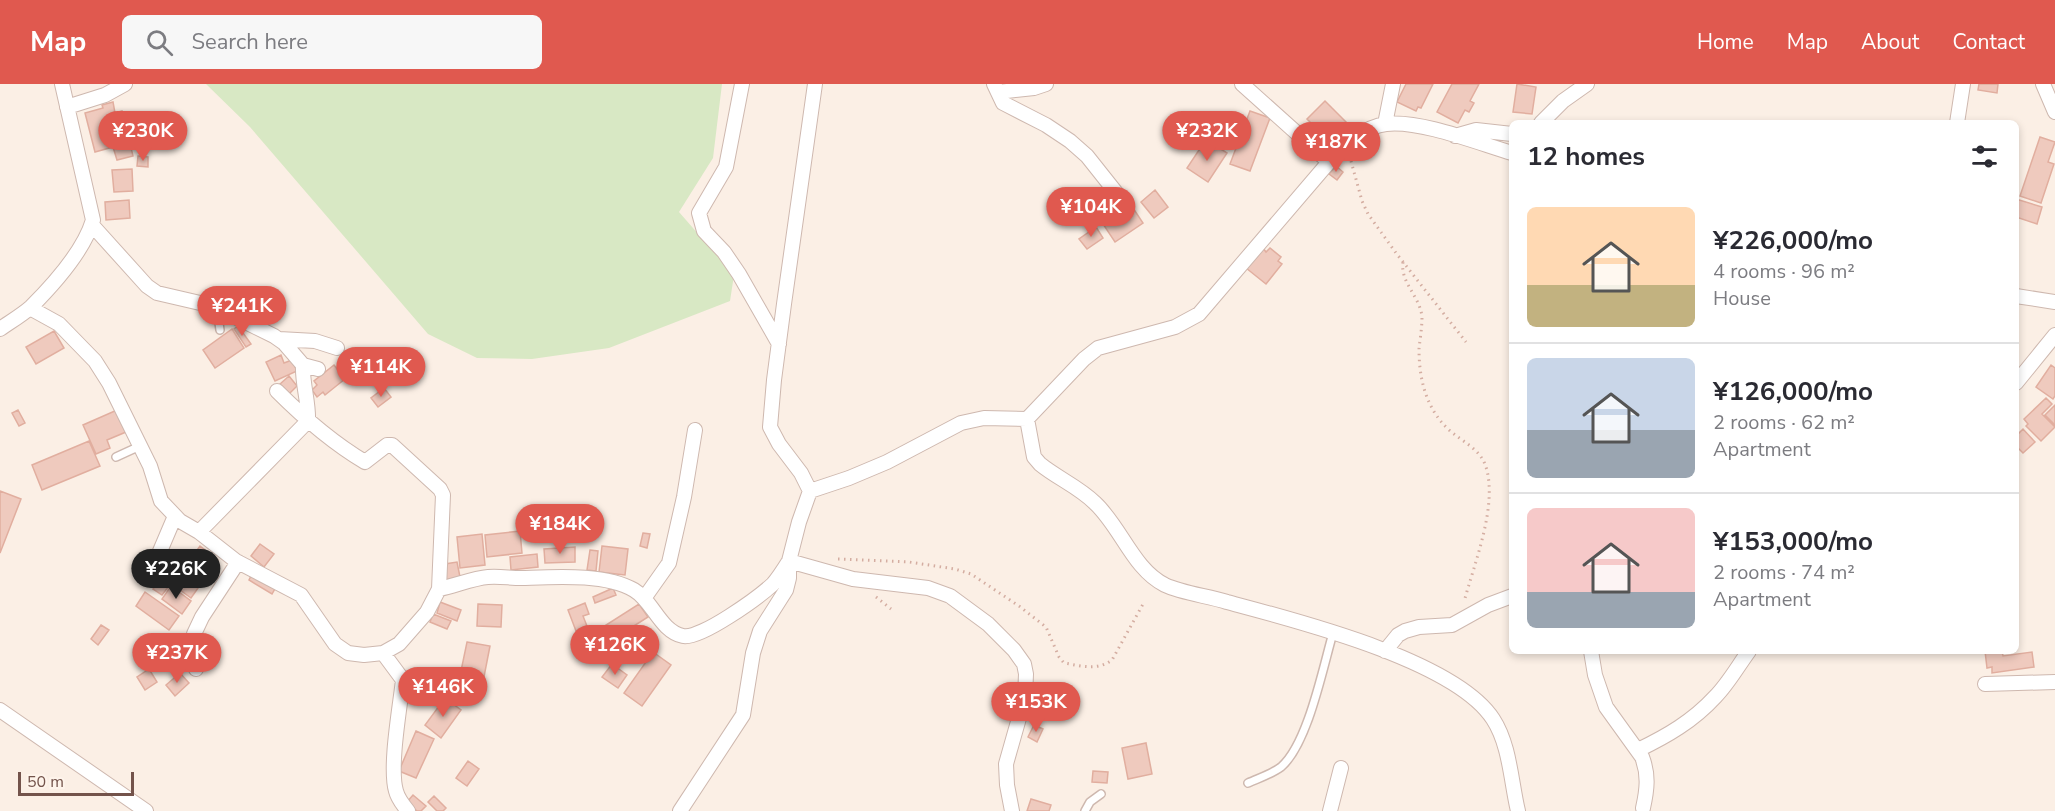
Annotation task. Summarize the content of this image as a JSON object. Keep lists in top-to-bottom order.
{
  "scale_bar": "50 m",
  "page": {
    "header": "Map",
    "search": "Search here",
    "nav": [
      "Home",
      "Map",
      "About",
      "Contact"
    ],
    "price": [
      "¥230K",
      "¥232K",
      "¥187K",
      "¥104K",
      "¥241K",
      "¥114K",
      "¥184K",
      "¥226K",
      "¥126K",
      "¥237K",
      "¥146K",
      "¥153K"
    ],
    "heading": "12 homes",
    "list": [
      {
        "name": "¥226,000/mo",
        "note": "4 rooms · 96 m² · House"
      },
      {
        "name": "¥126,000/mo",
        "note": "2 rooms · 62 m² · Apartment"
      },
      {
        "name": "¥153,000/mo",
        "note": "2 rooms · 74 m² · Apartment"
      }
    ],
    "scale": "50 m"
  }
}
